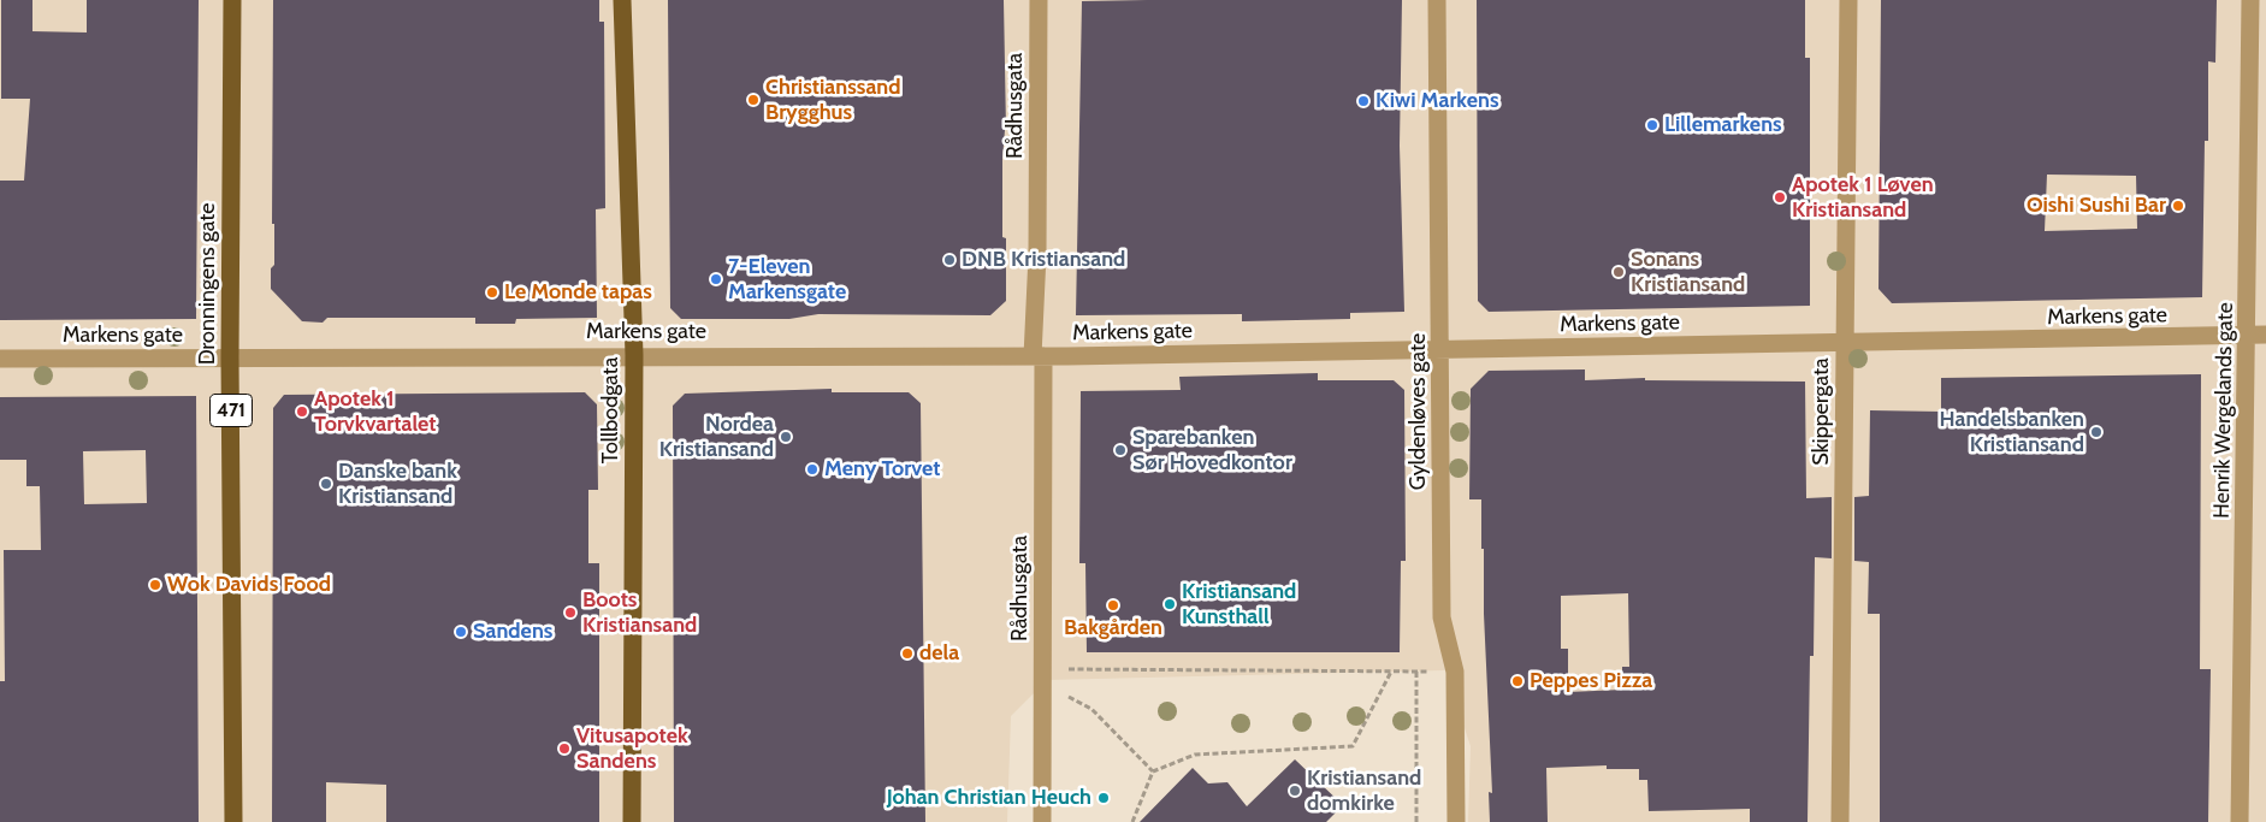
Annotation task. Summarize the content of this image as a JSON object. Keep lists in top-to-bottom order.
{
  "streets": {
    "main road": ["Dronningens gate", "471", "Tollbodgata"],
    "street": [
      "Rådhusgata",
      "Markens gate",
      "Henrik Wergelands gate",
      "Gyldenløves gate",
      "Skippergata"
    ]
  },
  "crossings": [
    ["Rådhusgata", "Markens gate"],
    ["Dronningens gate", "Markens gate"],
    ["Markens gate", "Tollbodgata"],
    ["Markens gate", "Henrik Wergelands gate"],
    ["Markens gate", "Gyldenløves gate"],
    ["Markens gate", "Skippergata"]
  ],
  "places": [
    "Christianssand Brygghus",
    "Kiwi Markens",
    "Lillemarkens",
    "Apotek 1 Løven Kristiansand",
    "Oishi Sushi Bar",
    "DNB Kristiansand",
    "Sonans Kristiansand",
    "7-Eleven Markensgate",
    "Le Monde tapas",
    "Apotek 1 Torvkvartalet",
    "Handelsbanken Kristiansand",
    "Nordea Kristiansand",
    "Sparebanken Sør Hovedkontor",
    "Meny Torvet",
    "Danske bank Kristiansand",
    "Wok Davids Food",
    "Kristiansand Kunsthall",
    "Bakgården",
    "Boots Kristiansand",
    "Sandens",
    "dela",
    "Peppes Pizza",
    "Vitusapotek Sandens",
    "Kristiansand domkirke",
    "Johan Christian Heuch"
  ]
}
